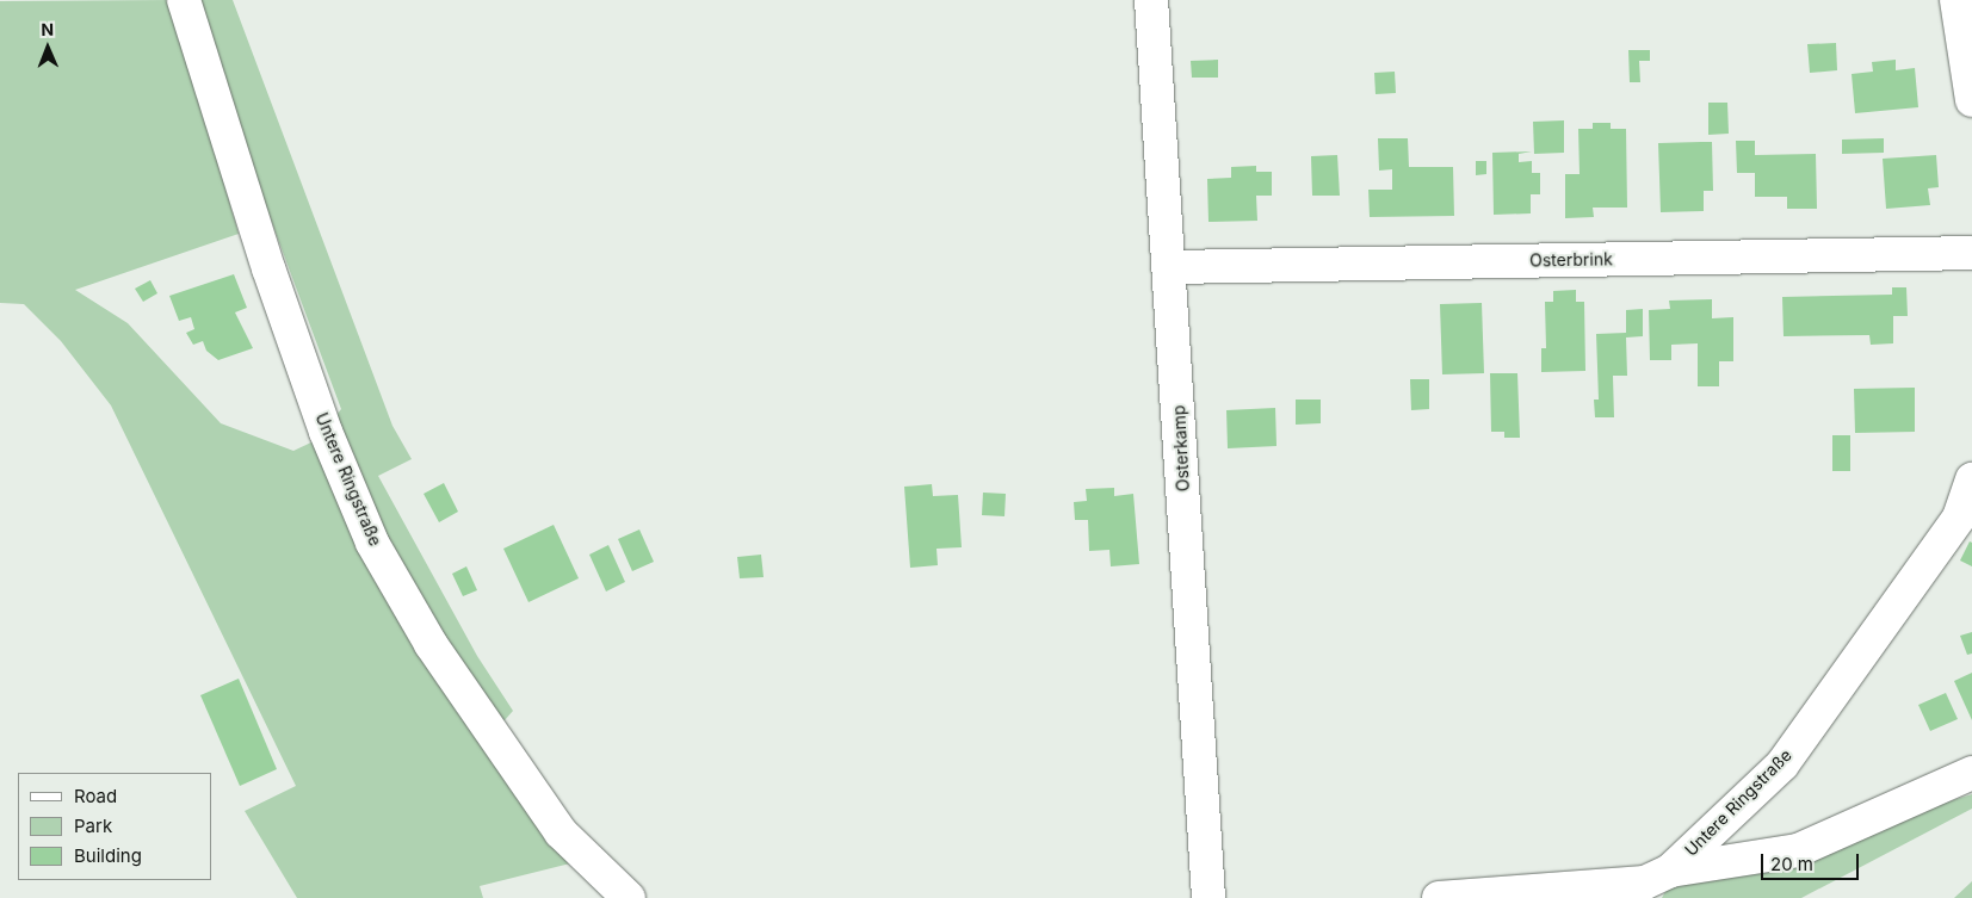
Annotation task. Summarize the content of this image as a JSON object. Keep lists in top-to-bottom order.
{
  "streets": {
    "street": ["Osterbrink", "Osterkamp", "Untere Ringstraße"]
  },
  "crossings": [
    ["Osterbrink", "Osterkamp"]
  ],
  "legend": ["Road", "Park", "Building"],
  "scale_bar": "20 m",
  "north": "top"
}
